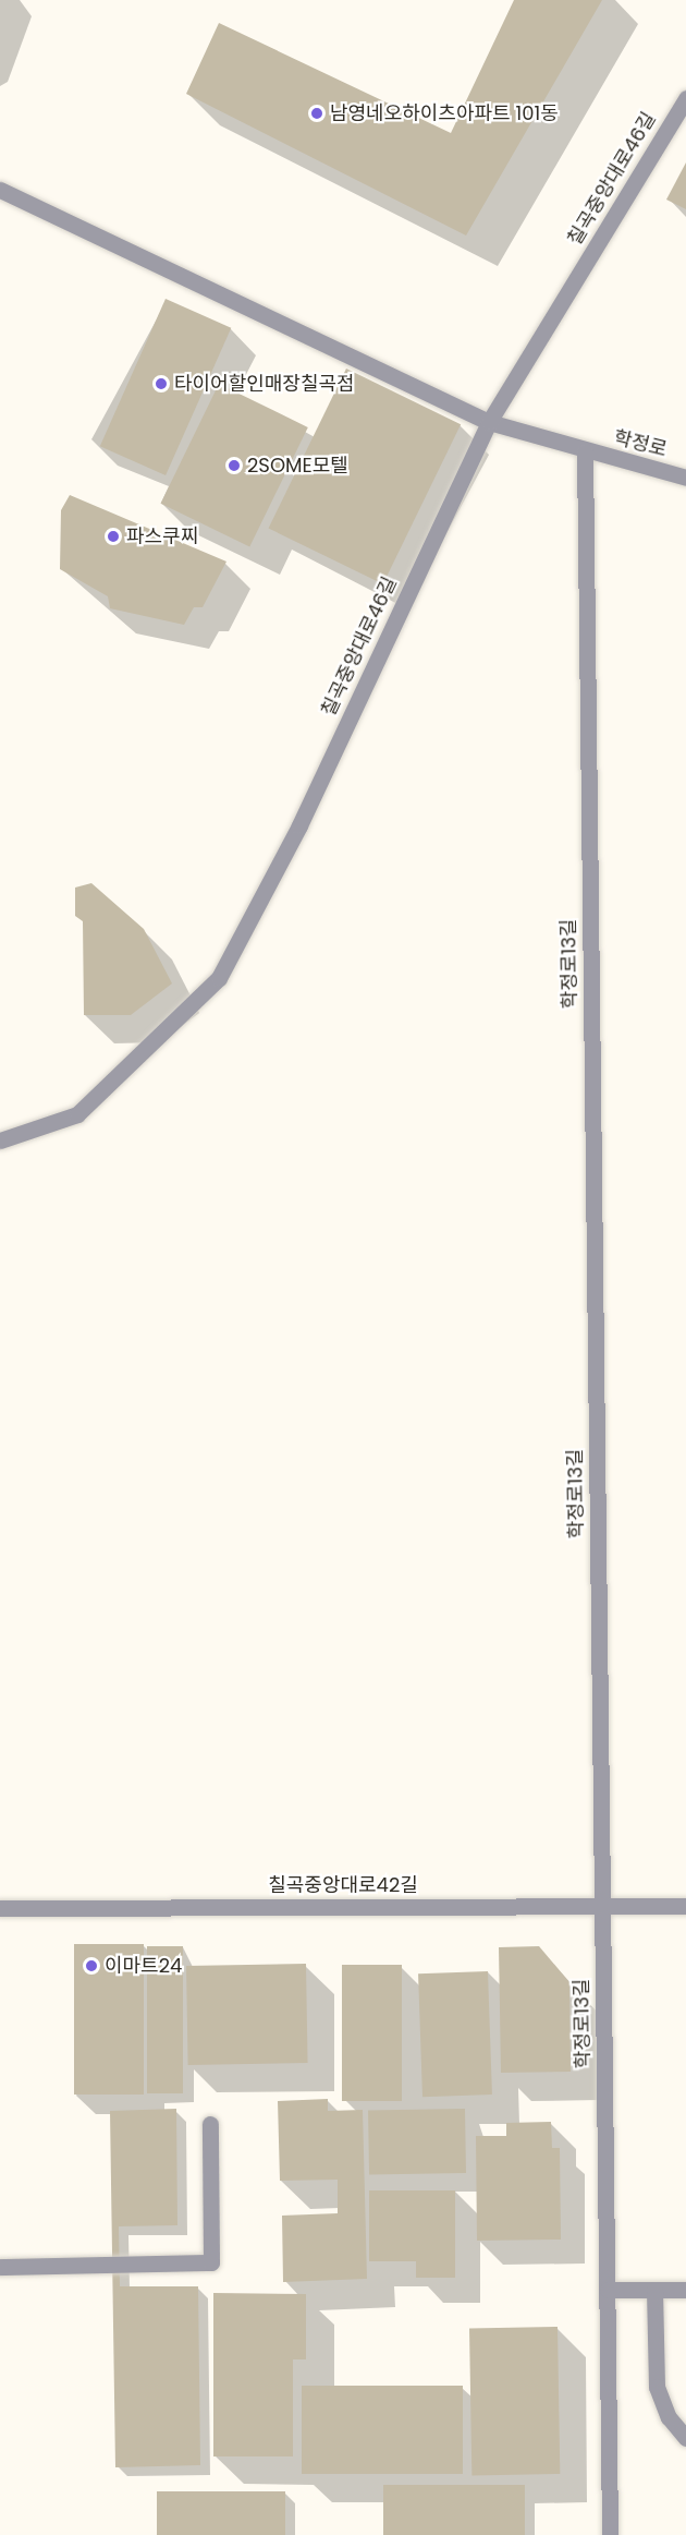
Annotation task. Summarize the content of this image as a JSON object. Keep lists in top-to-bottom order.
{
  "streets": {
    "street": [
      "칠곡중앙대로46길",
      "학정로",
      "학정로13길",
      "칠곡중앙대로42길"
    ]
  },
  "crossings": [
    ["칠곡중앙대로46길", "학정로"],
    ["학정로", "학정로13길"],
    ["학정로13길", "칠곡중앙대로42길"]
  ],
  "places": [
    "남영네오하이츠아파트 101동",
    "타이어할인매장칠곡점",
    "2SOME모텔",
    "파스쿠찌",
    "이마트24"
  ]
}
